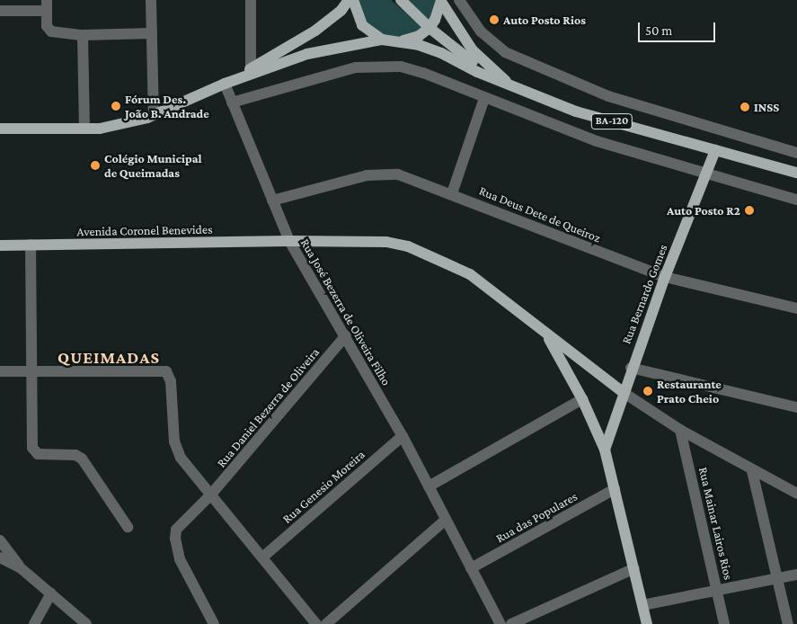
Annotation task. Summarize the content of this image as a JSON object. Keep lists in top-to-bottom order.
{
  "streets": {
    "main road": [
      "BA-120",
      "Avenida Coronel Benevides",
      "Rua Bernardo Gomes",
      "Rua José Bezerra de Oliveira Filho"
    ],
    "street": [
      "Rua Deus Dete de Queiroz",
      "Rua Daniel Bezerra de Oliveira",
      "Rua Genesio Moreira",
      "Rua das Populares",
      "Rua Mainar Lairos Rios"
    ]
  },
  "crossings": [
    ["BA-120", "Rua Bernardo Gomes"],
    ["Rua Deus Dete de Queiroz", "Rua Bernardo Gomes"],
    ["Avenida Coronel Benevides", "Rua José Bezerra de Oliveira Filho"],
    ["Rua Bernardo Gomes", "Rua José Bezerra de Oliveira Filho"],
    ["Rua José Bezerra de Oliveira Filho", "Rua Daniel Bezerra de Oliveira"],
    ["Rua José Bezerra de Oliveira Filho", "Rua Genesio Moreira"],
    ["Rua José Bezerra de Oliveira Filho", "Rua das Populares"]
  ],
  "districts": ["QUEIMADAS"],
  "places": [
    "Auto Posto Rios",
    "Fórum Des. João B. Andrade",
    "INSS",
    "Colégio Municipal de Queimadas",
    "Auto Posto R2",
    "Restaurante Prato Cheio"
  ],
  "scale_bar": "50 m"
}
